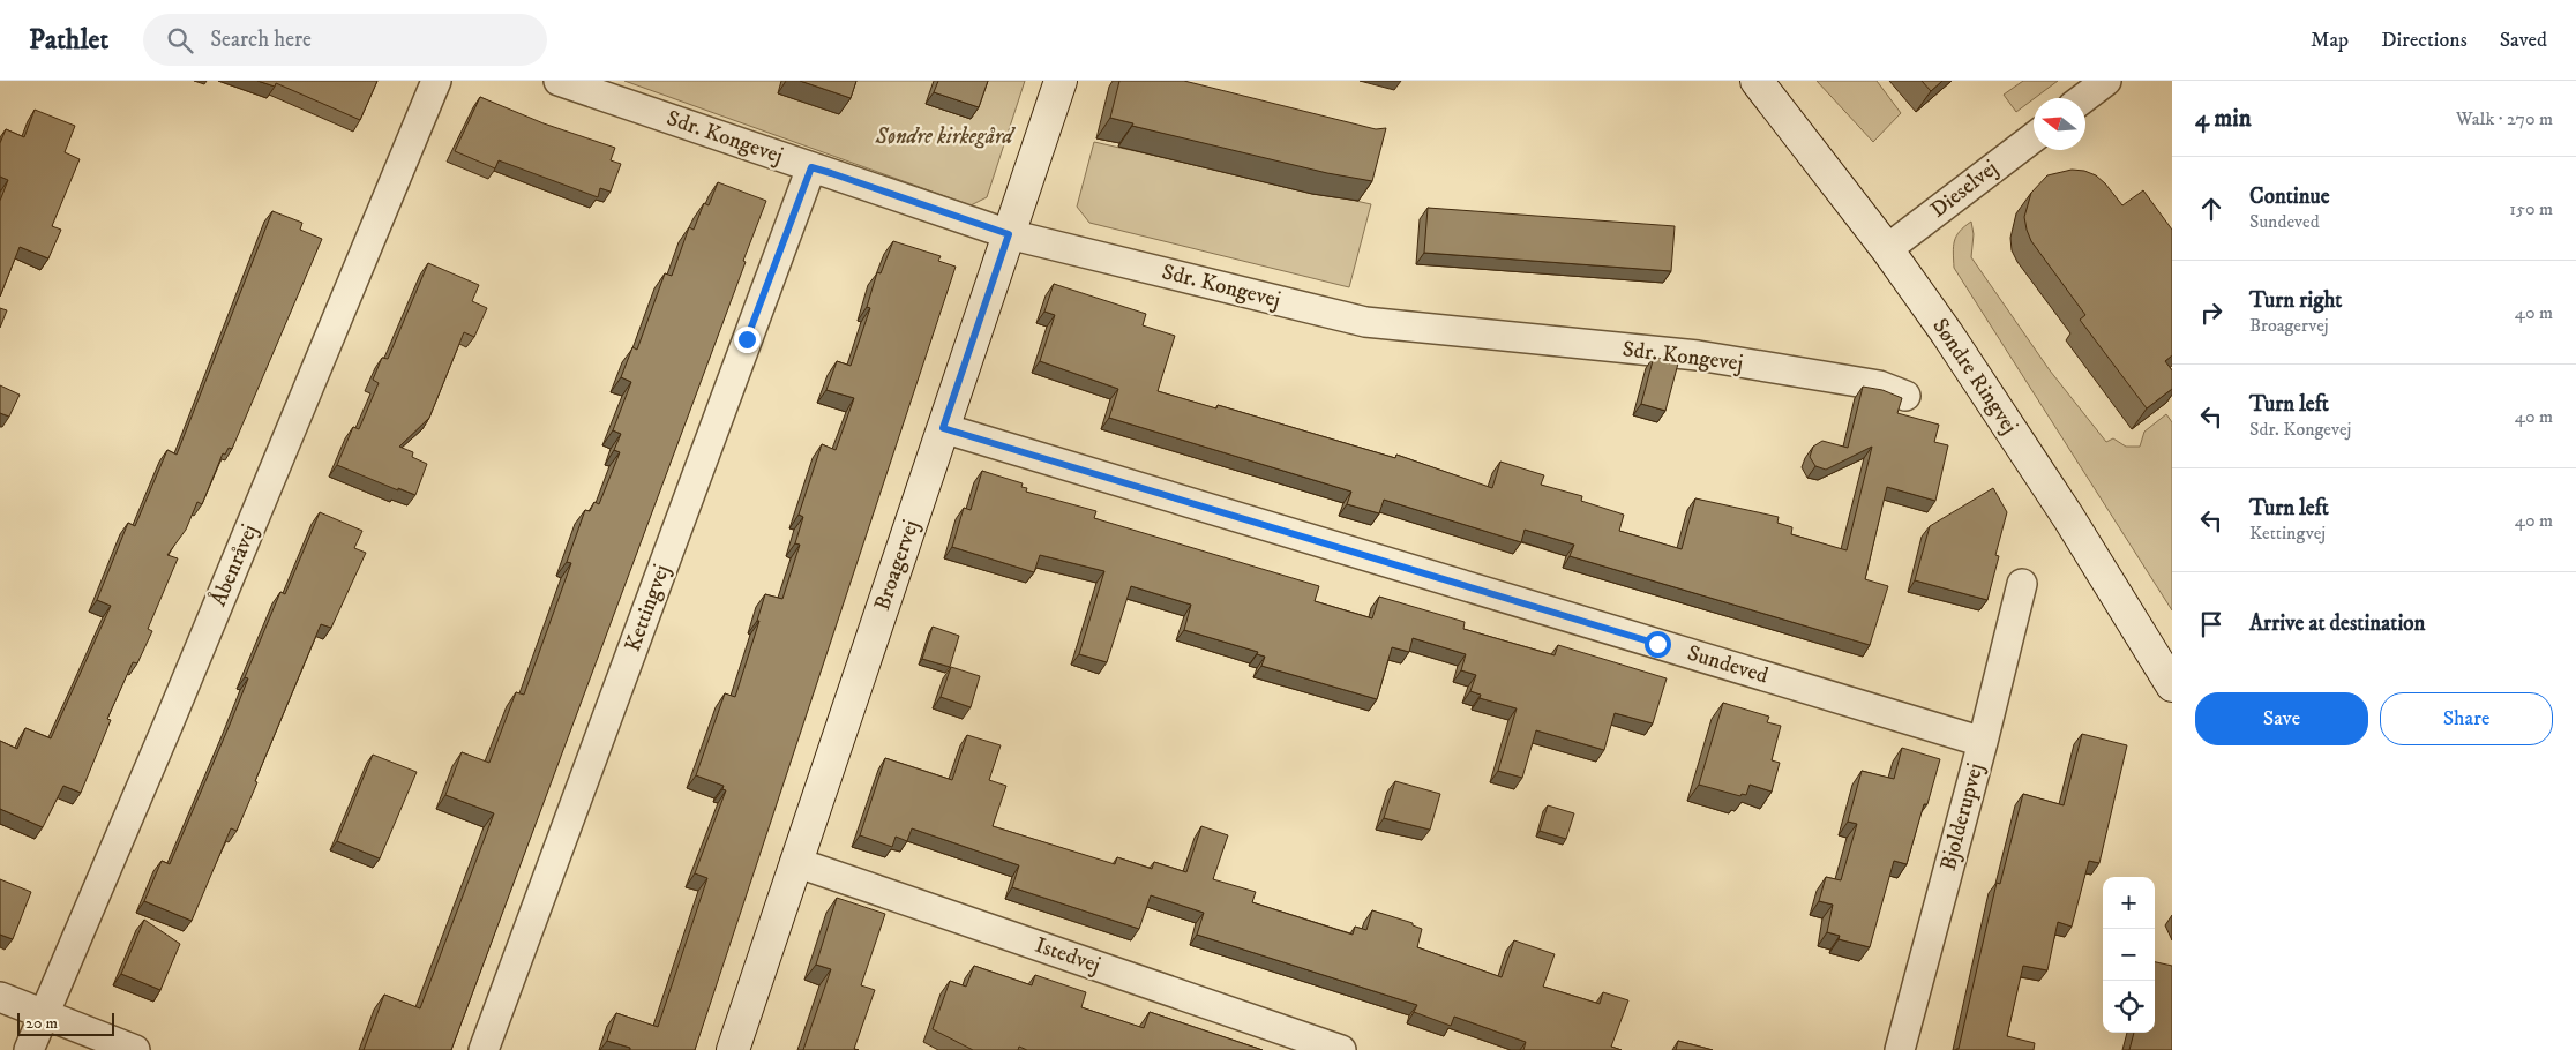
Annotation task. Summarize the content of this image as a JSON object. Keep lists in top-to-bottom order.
{
  "streets": {
    "street": [
      "Sdr. Kongevej",
      "Dieselvej",
      "Søndre Ringvej",
      "Åbenråvej",
      "Broagervej",
      "Kettingvej",
      "Sundeved",
      "Bjolderupvej",
      "Istedvej"
    ]
  },
  "crossings": [
    ["Sdr. Kongevej", "Broagervej"],
    ["Sdr. Kongevej", "Kettingvej"],
    ["Dieselvej", "Søndre Ringvej"],
    ["Broagervej", "Sundeved"],
    ["Broagervej", "Istedvej"],
    ["Sundeved", "Bjolderupvej"]
  ],
  "parks": ["Søndre kirkegård"],
  "scale_bar": "20 m",
  "north": "left",
  "page": {
    "header": "Pathlet",
    "search": "Search here",
    "nav": ["Map", "Directions", "Saved"],
    "heading": ["4 min", "Walk · 270 m"],
    "list": [
      ["Continue", "Sundeved", "150 m"],
      ["Turn right", "Broagervej", "40 m"],
      ["Turn left", "Sdr. Kongevej", "40 m"],
      ["Turn left", "Kettingvej", "40 m"],
      "Arrive at destination"
    ],
    "buttons": ["Save", "Share"],
    "map_buttons": ["+", "−"],
    "scale": "20 m"
  }
}
